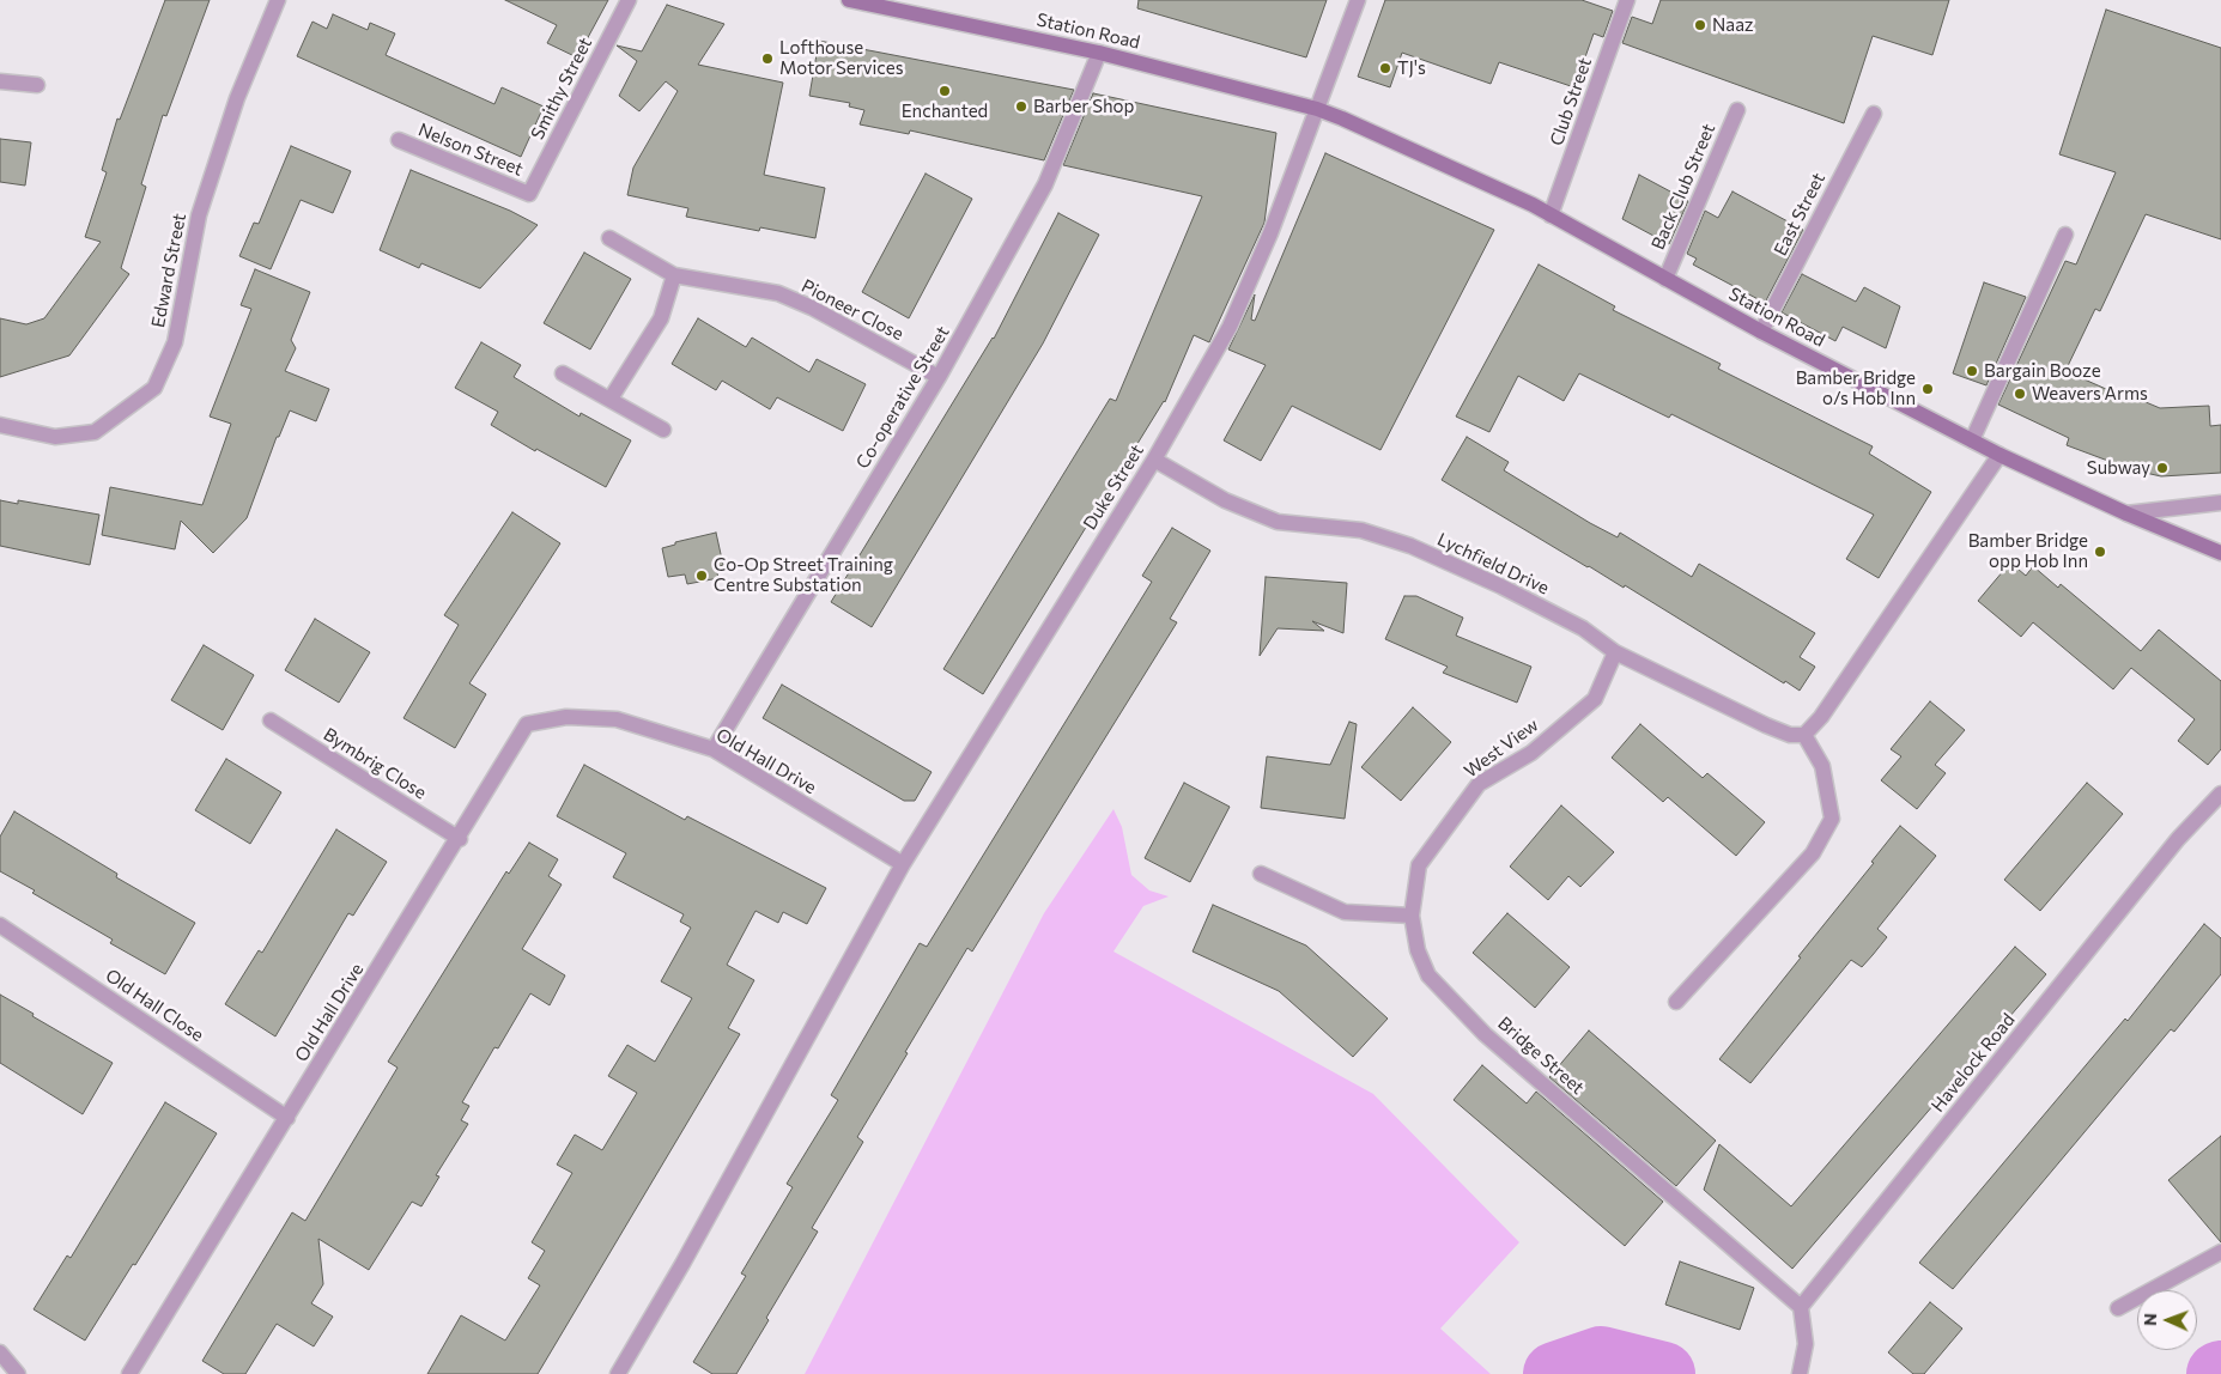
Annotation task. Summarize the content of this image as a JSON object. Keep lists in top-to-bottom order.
{
  "streets": {
    "main road": ["Station Road"],
    "street": [
      "Smithy Street",
      "Club Street",
      "Nelson Street",
      "Back Club Street",
      "East Street",
      "Edward Street",
      "Pioneer Close",
      "Co-operative Street",
      "Duke Street",
      "Lychfield Drive",
      "West View",
      "Old Hall Drive",
      "Bymbrig Close",
      "Old Hall Close",
      "Bridge Street",
      "Havelock Road"
    ]
  },
  "crossings": [
    ["Station Road", "Club Street"],
    ["Station Road", "Back Club Street"],
    ["Station Road", "East Street"],
    ["Station Road", "Co-operative Street"],
    ["Station Road", "Duke Street"],
    ["Smithy Street", "Nelson Street"],
    ["Pioneer Close", "Co-operative Street"],
    ["Co-operative Street", "Old Hall Drive"],
    ["Duke Street", "Lychfield Drive"],
    ["Duke Street", "Old Hall Drive"],
    ["Lychfield Drive", "West View"],
    ["West View", "Bridge Street"],
    ["Old Hall Drive", "Bymbrig Close"],
    ["Old Hall Drive", "Old Hall Close"],
    ["Bridge Street", "Havelock Road"]
  ],
  "places": [
    "Naaz",
    "Lofthouse Motor Services",
    "TJ's",
    "Enchanted",
    "Barber Shop",
    "Bargain Booze",
    "Bamber Bridge o/s Hob Inn",
    "Weavers Arms",
    "Subway",
    "Bamber Bridge opp Hob Inn",
    "Co-Op Street Training Centre Substation"
  ],
  "north": "left"
}
